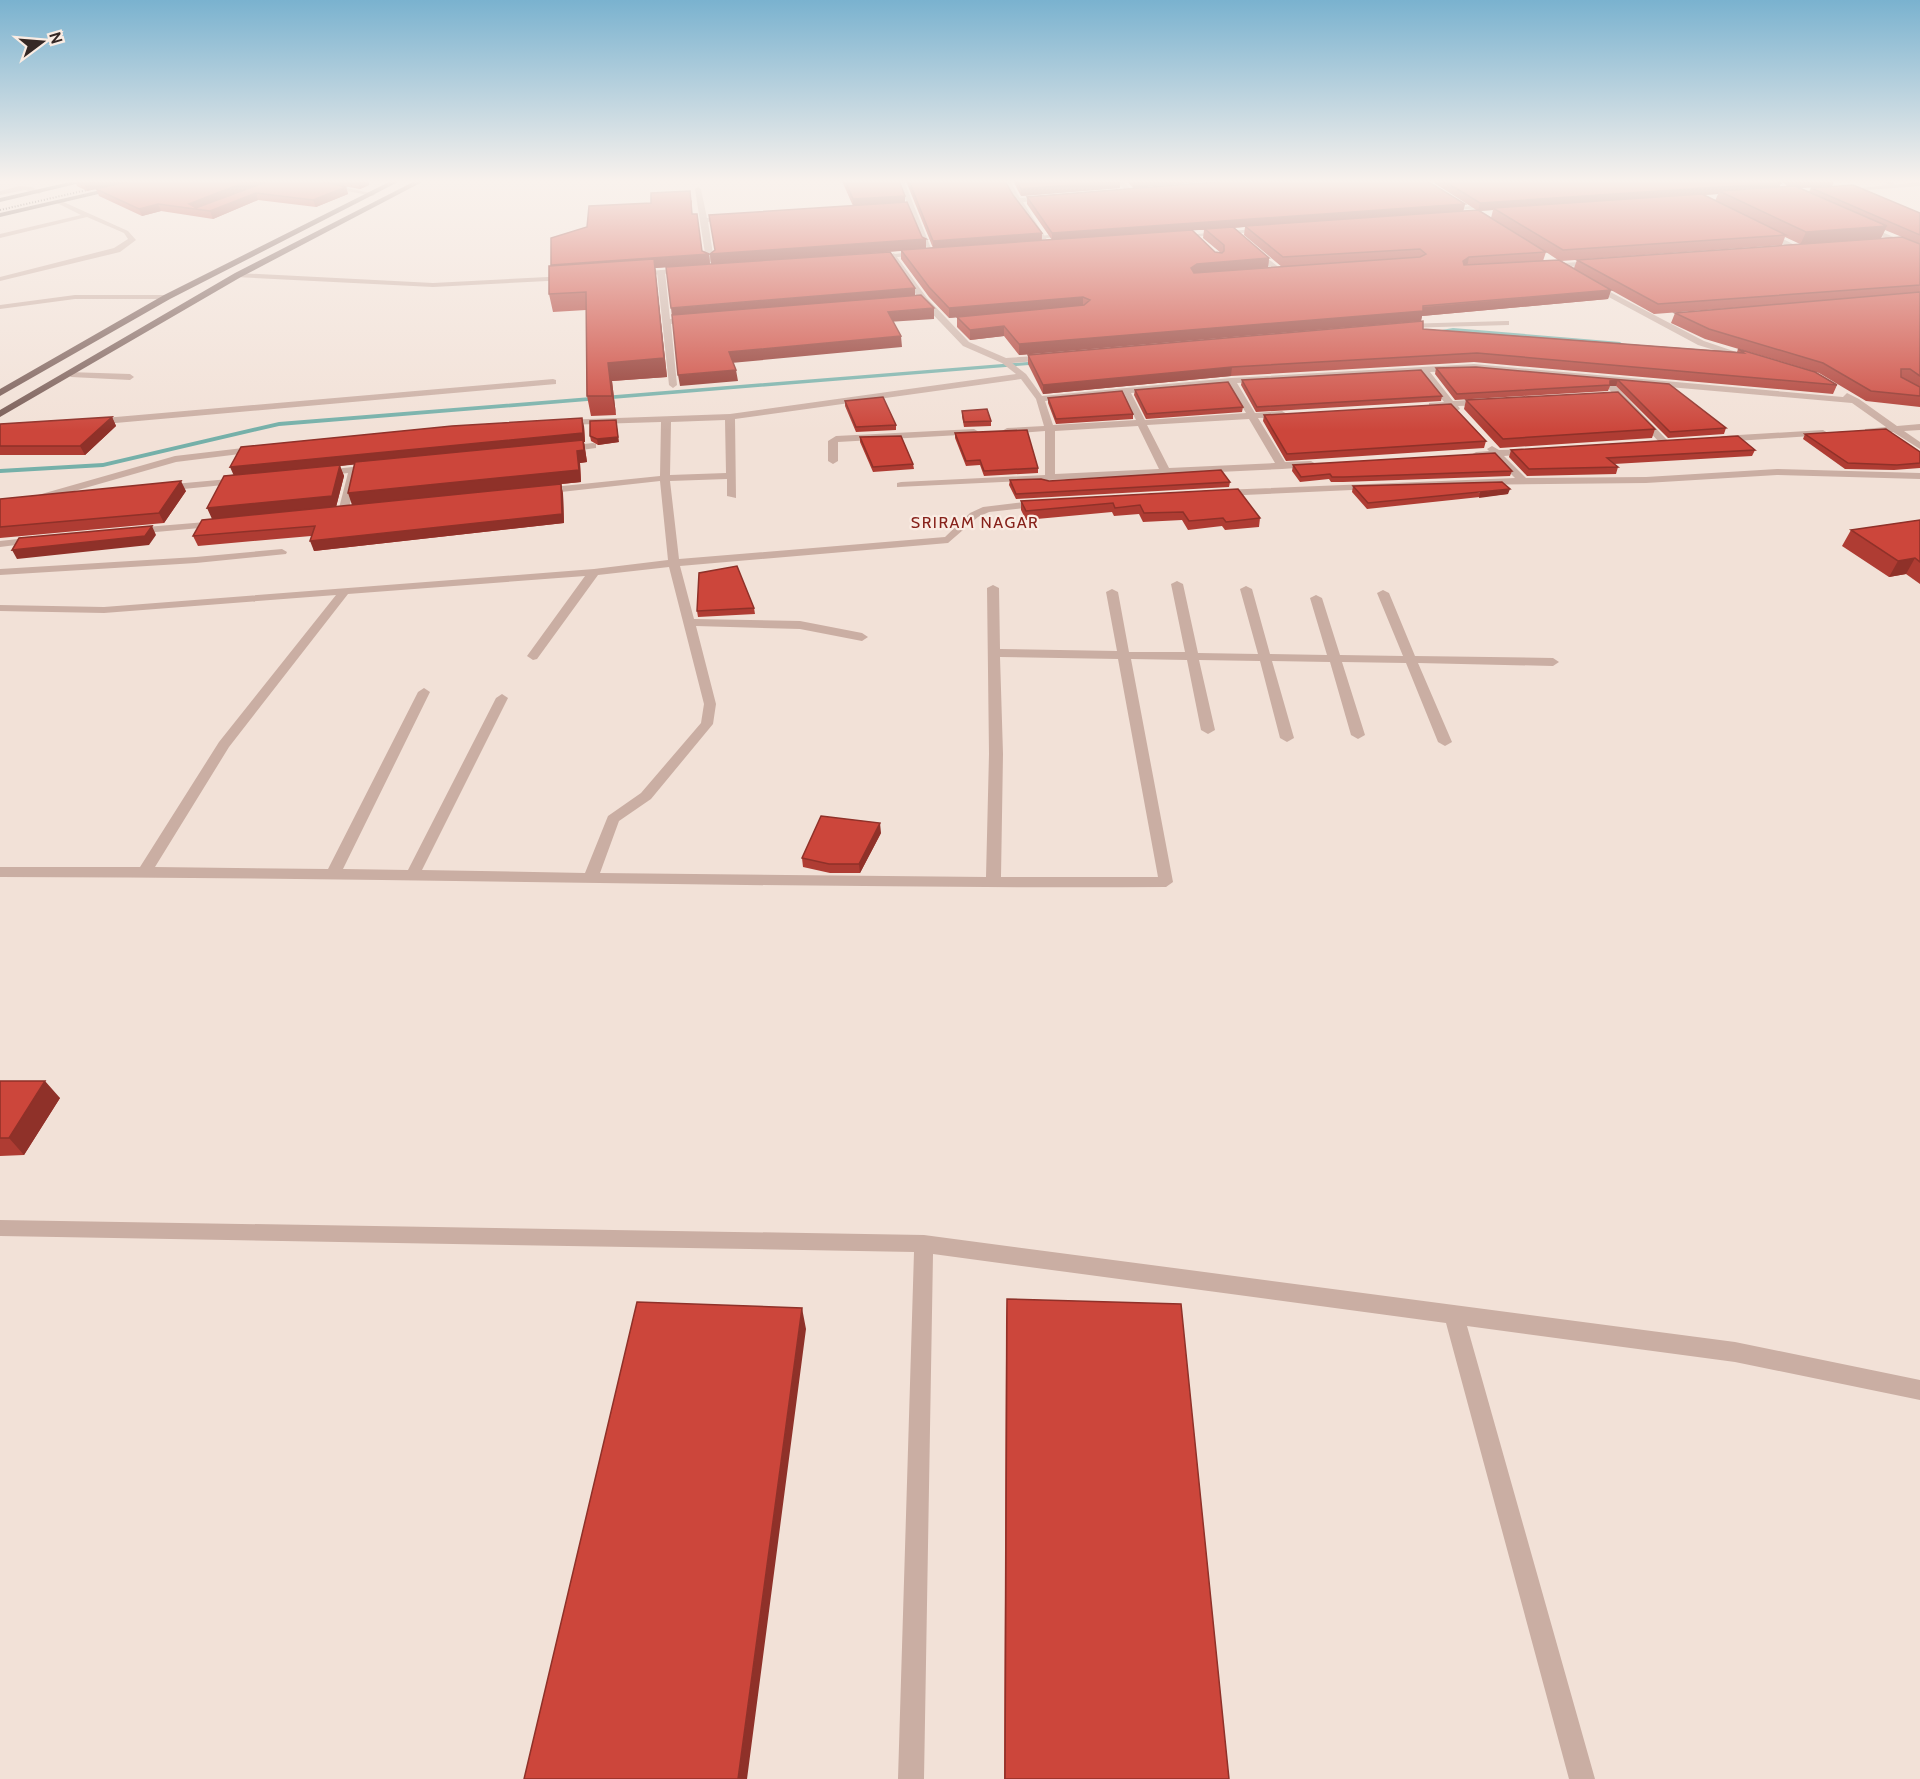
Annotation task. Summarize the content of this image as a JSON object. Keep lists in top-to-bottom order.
{
  "districts": ["SRIRAM NAGAR"],
  "north": "right"
}
